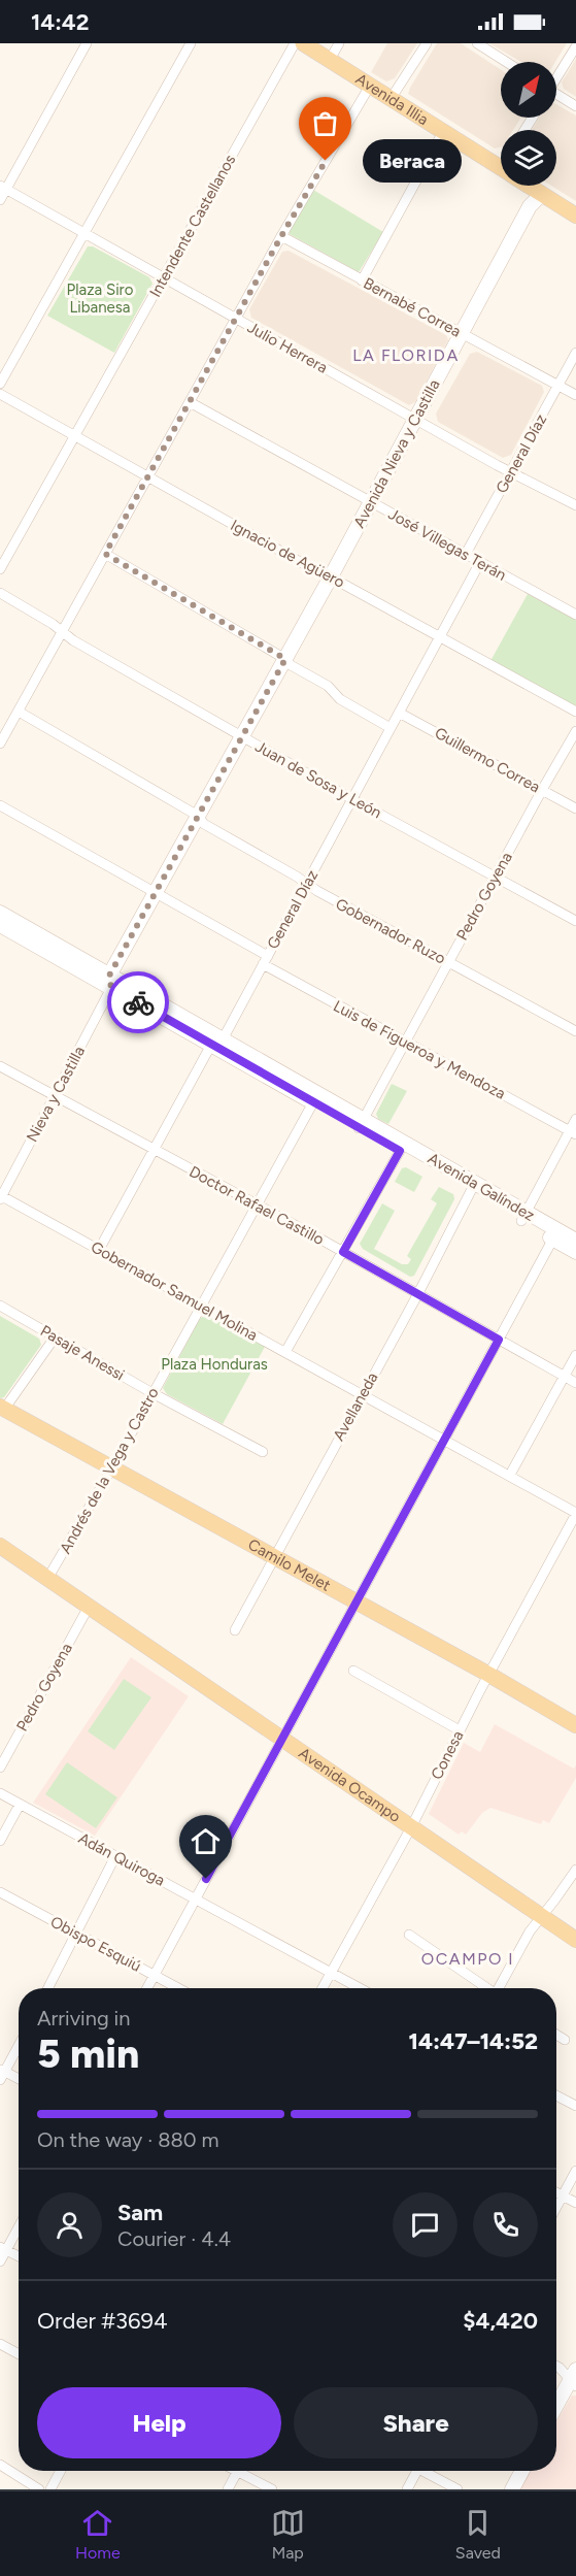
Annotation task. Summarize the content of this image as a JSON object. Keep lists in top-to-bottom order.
{
  "streets": {
    "main road": [
      "Avenida Illia",
      "Avenida Nieva y Castilla",
      "Avenida Galíndez",
      "Camilo Melet",
      "Avenida Ocampo"
    ],
    "street": [
      "Intendente Castellanos",
      "Bernabé Correa",
      "Julio Herrera",
      "General Díaz",
      "José Villegas Terán",
      "Ignacio de Agüero",
      "Guillermo Correa",
      "Juan de Sosa y León",
      "Pedro Goyena",
      "Gobernador Ruzo",
      "Luis de Figueroa y Mendoza",
      "Nieva y Castilla",
      "Doctor Rafael Castillo",
      "Gobernador Samuel Molina",
      "Pasaje Anessi",
      "Avellaneda",
      "Andrés de la Vega y Castro",
      "Conesa",
      "Adán Quiroga",
      "Obispo Esquiú"
    ]
  },
  "crossings": [
    ["Avenida Illia", "Avenida Nieva y Castilla"],
    ["Intendente Castellanos", "Julio Herrera"],
    ["Intendente Castellanos", "Ignacio de Agüero"],
    ["Bernabé Correa", "Avenida Nieva y Castilla"],
    ["Bernabé Correa", "General Díaz"],
    ["Julio Herrera", "Avenida Nieva y Castilla"],
    ["Julio Herrera", "General Díaz"],
    ["Avenida Nieva y Castilla", "José Villegas Terán"],
    ["Avenida Nieva y Castilla", "Ignacio de Agüero"],
    ["Avenida Nieva y Castilla", "Juan de Sosa y León"],
    ["Avenida Nieva y Castilla", "Gobernador Ruzo"],
    ["Avenida Nieva y Castilla", "Luis de Figueroa y Mendoza"],
    ["Avenida Nieva y Castilla", "Nieva y Castilla"],
    ["Avenida Nieva y Castilla", "Avenida Galíndez"],
    ["General Díaz", "José Villegas Terán"],
    ["General Díaz", "Ignacio de Agüero"],
    ["General Díaz", "Guillermo Correa"],
    ["General Díaz", "Juan de Sosa y León"],
    ["General Díaz", "Gobernador Ruzo"],
    ["General Díaz", "Luis de Figueroa y Mendoza"],
    ["General Díaz", "Avenida Galíndez"],
    ["General Díaz", "Doctor Rafael Castillo"],
    ["General Díaz", "Gobernador Samuel Molina"],
    ["Guillermo Correa", "Pedro Goyena"],
    ["Juan de Sosa y León", "Pedro Goyena"],
    ["Pedro Goyena", "Gobernador Ruzo"],
    ["Pedro Goyena", "Luis de Figueroa y Mendoza"],
    ["Pedro Goyena", "Avenida Galíndez"],
    ["Pedro Goyena", "Avenida Ocampo"],
    ["Nieva y Castilla", "Avenida Galíndez"],
    ["Nieva y Castilla", "Doctor Rafael Castillo"],
    ["Nieva y Castilla", "Gobernador Samuel Molina"],
    ["Avenida Galíndez", "Avellaneda"],
    ["Avenida Galíndez", "Andrés de la Vega y Castro"],
    ["Doctor Rafael Castillo", "Avellaneda"],
    ["Doctor Rafael Castillo", "Andrés de la Vega y Castro"],
    ["Gobernador Samuel Molina", "Avellaneda"],
    ["Gobernador Samuel Molina", "Andrés de la Vega y Castro"],
    ["Gobernador Samuel Molina", "Conesa"],
    ["Pasaje Anessi", "Andrés de la Vega y Castro"],
    ["Avellaneda", "Camilo Melet"],
    ["Andrés de la Vega y Castro", "Camilo Melet"],
    ["Andrés de la Vega y Castro", "Avenida Ocampo"],
    ["Camilo Melet", "Conesa"],
    ["Conesa", "Avenida Ocampo"],
    ["Conesa", "Adán Quiroga"]
  ],
  "districts": ["LA FLORIDA", "OCAMPO I"],
  "parks": ["Plaza Siro Libanesa", "Plaza Honduras"],
  "places": ["Beraca"],
  "north": "top right",
  "page": {
    "status": "14:42",
    "bubble": "Beraca",
    "heading": ["5 min", "Arriving in", "14:47–14:52"],
    "panel": [
      "Sam",
      "Courier · 4.4",
      "Order #3694",
      "$4,420"
    ],
    "bar": "On the way · 880 m",
    "buttons": ["Help", "Share"],
    "tabs": ["Home", "Map", "Saved"]
  }
}
